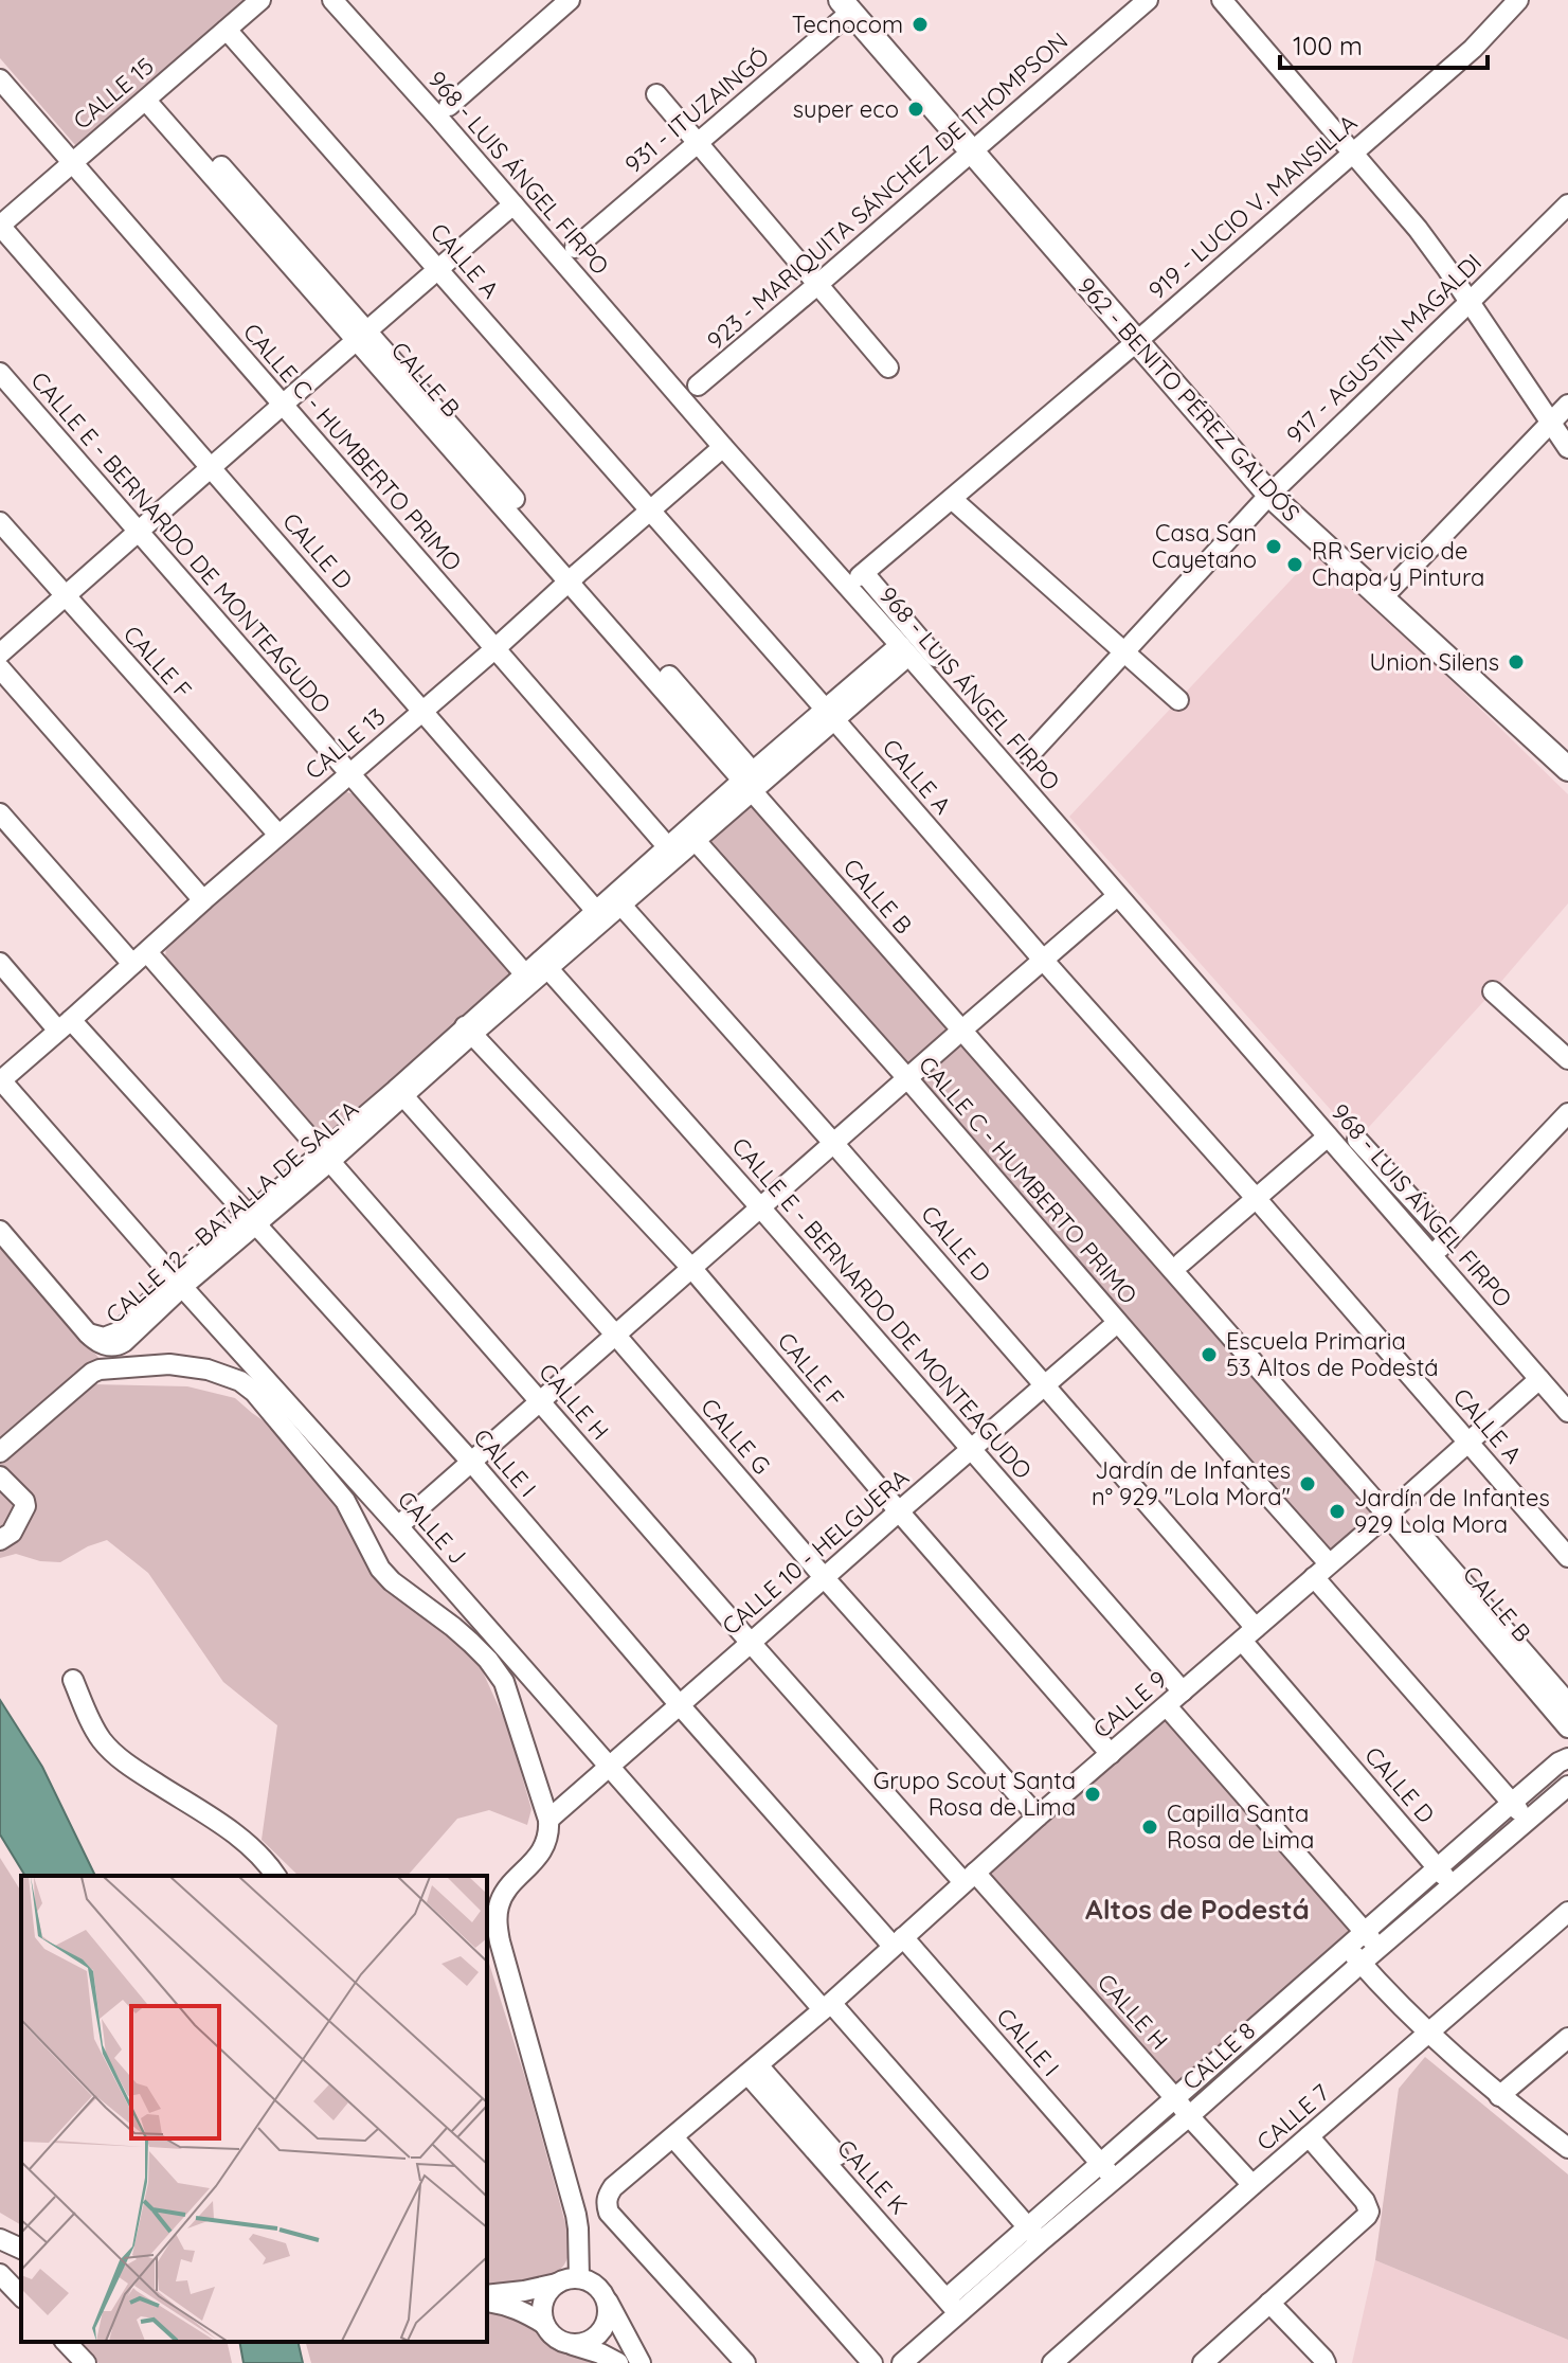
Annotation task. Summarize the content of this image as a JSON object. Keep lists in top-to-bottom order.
{
  "streets": {
    "main road": ["962 - BENITO PÉREZ GALDÓS"],
    "street": [
      "CALLE 15",
      "931 - ITUZAINGÓ",
      "968 - LUIS ÁNGEL FIRPO",
      "923 - MARIQUITA SÁNCHEZ DE THOMPSON",
      "919 - LUCIO V. MANSILLA",
      "CALLE A",
      "917 - AGUSTÍN MAGALDI",
      "CALLE B",
      "CALLE C - HUMBERTO PRIMO",
      "CALLE E - BERNARDO DE MONTEAGUDO",
      "CALLE D",
      "CALLE F",
      "CALLE 13",
      "CALLE 12 - BATALLA DE SALTA",
      "CALLE H",
      "CALLE G",
      "CALLE I",
      "CALLE J",
      "CALLE 10 - HELGUERA",
      "CALLE 9",
      "CALLE 8",
      "CALLE 7",
      "CALLE K"
    ]
  },
  "crossings": [
    ["CALLE 15", "CALLE A"],
    ["CALLE 15", "CALLE B"],
    ["CALLE 15", "CALLE C - HUMBERTO PRIMO"],
    ["CALLE 15", "CALLE D"],
    ["931 - ITUZAINGÓ", "962 - BENITO PÉREZ GALDÓS"],
    ["968 - LUIS ÁNGEL FIRPO", "CALLE 13"],
    ["968 - LUIS ÁNGEL FIRPO", "CALLE 12 - BATALLA DE SALTA"],
    ["968 - LUIS ÁNGEL FIRPO", "CALLE 9"],
    ["923 - MARIQUITA SÁNCHEZ DE THOMPSON", "962 - BENITO PÉREZ GALDÓS"],
    ["919 - LUCIO V. MANSILLA", "962 - BENITO PÉREZ GALDÓS"],
    ["CALLE A", "CALLE 13"],
    ["CALLE A", "CALLE 12 - BATALLA DE SALTA"],
    ["CALLE A", "CALLE 9"],
    ["917 - AGUSTÍN MAGALDI", "962 - BENITO PÉREZ GALDÓS"],
    ["CALLE B", "CALLE 13"],
    ["CALLE B", "CALLE 12 - BATALLA DE SALTA"],
    ["CALLE B", "CALLE 9"],
    ["CALLE C - HUMBERTO PRIMO", "CALLE 13"],
    ["CALLE C - HUMBERTO PRIMO", "CALLE 12 - BATALLA DE SALTA"],
    ["CALLE C - HUMBERTO PRIMO", "CALLE 10 - HELGUERA"],
    ["CALLE C - HUMBERTO PRIMO", "CALLE 9"],
    ["CALLE E - BERNARDO DE MONTEAGUDO", "CALLE 13"],
    ["CALLE E - BERNARDO DE MONTEAGUDO", "CALLE 12 - BATALLA DE SALTA"],
    ["CALLE E - BERNARDO DE MONTEAGUDO", "CALLE 10 - HELGUERA"],
    ["CALLE E - BERNARDO DE MONTEAGUDO", "CALLE 9"],
    ["CALLE D", "CALLE 13"],
    ["CALLE D", "CALLE 12 - BATALLA DE SALTA"],
    ["CALLE D", "CALLE 10 - HELGUERA"],
    ["CALLE D", "CALLE 9"],
    ["CALLE D", "CALLE 8"],
    ["CALLE F", "CALLE 13"],
    ["CALLE F", "CALLE 12 - BATALLA DE SALTA"],
    ["CALLE F", "CALLE 10 - HELGUERA"],
    ["CALLE F", "CALLE 9"],
    ["CALLE 13", "CALLE H"],
    ["CALLE 13", "CALLE I"],
    ["CALLE 13", "CALLE J"],
    ["CALLE 12 - BATALLA DE SALTA", "CALLE H"],
    ["CALLE 12 - BATALLA DE SALTA", "CALLE G"],
    ["CALLE 12 - BATALLA DE SALTA", "CALLE I"],
    ["CALLE 12 - BATALLA DE SALTA", "CALLE J"],
    ["CALLE H", "CALLE 10 - HELGUERA"],
    ["CALLE H", "CALLE 9"],
    ["CALLE H", "CALLE 8"],
    ["CALLE H", "CALLE 7"],
    ["CALLE G", "CALLE 10 - HELGUERA"],
    ["CALLE G", "CALLE 9"],
    ["CALLE I", "CALLE 10 - HELGUERA"],
    ["CALLE I", "CALLE 9"],
    ["CALLE I", "CALLE 8"],
    ["CALLE J", "CALLE 10 - HELGUERA"],
    ["CALLE J", "CALLE 9"],
    ["CALLE J", "CALLE 8"],
    ["CALLE 9", "CALLE K"],
    ["CALLE 8", "CALLE K"]
  ],
  "districts": ["Altos de Podestá"],
  "places": [
    "Tecnocom",
    "super eco",
    "Casa San Cayetano",
    "RR Servicio de Chapa y Pintura",
    "Union Silens",
    "Escuela Primaria 53 Altos de Podestá",
    "Jardín de Infantes n° 929 \"Lola Mora\"",
    "Jardín de Infantes 929 Lola Mora",
    "Grupo Scout Santa Rosa de Lima",
    "Capilla Santa Rosa de Lima"
  ],
  "scale_bar": "100 m"
}
